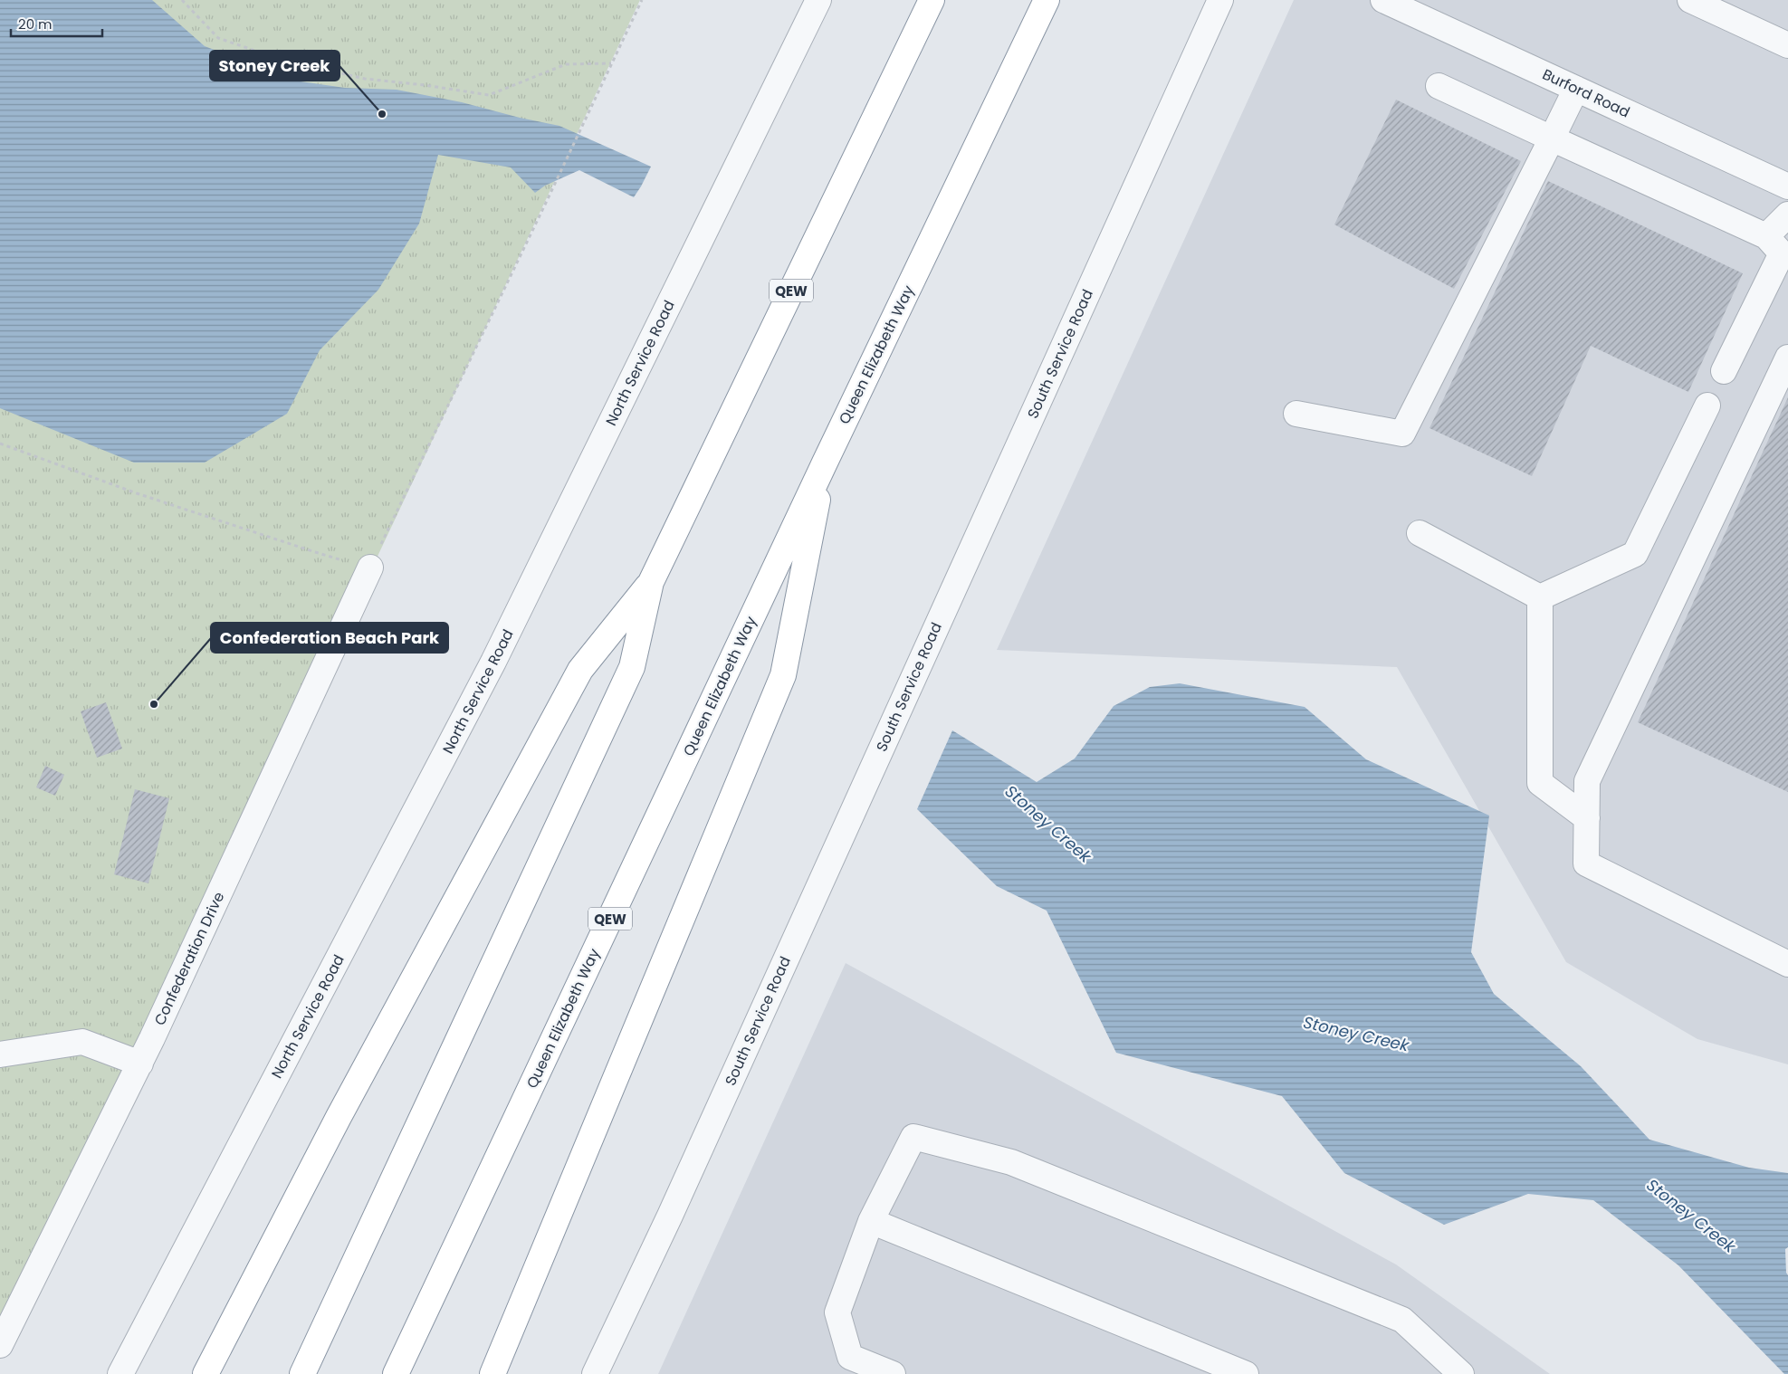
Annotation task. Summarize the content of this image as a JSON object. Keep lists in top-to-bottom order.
{
  "streets": {
    "highway": ["QEW", "Queen Elizabeth Way"],
    "street": [
      "Burford Road",
      "South Service Road",
      "North Service Road",
      "Confederation Drive"
    ]
  },
  "water": ["Stoney Creek"],
  "places": ["Stoney Creek", "Confederation Beach Park"],
  "scale_bar": "20 m"
}
